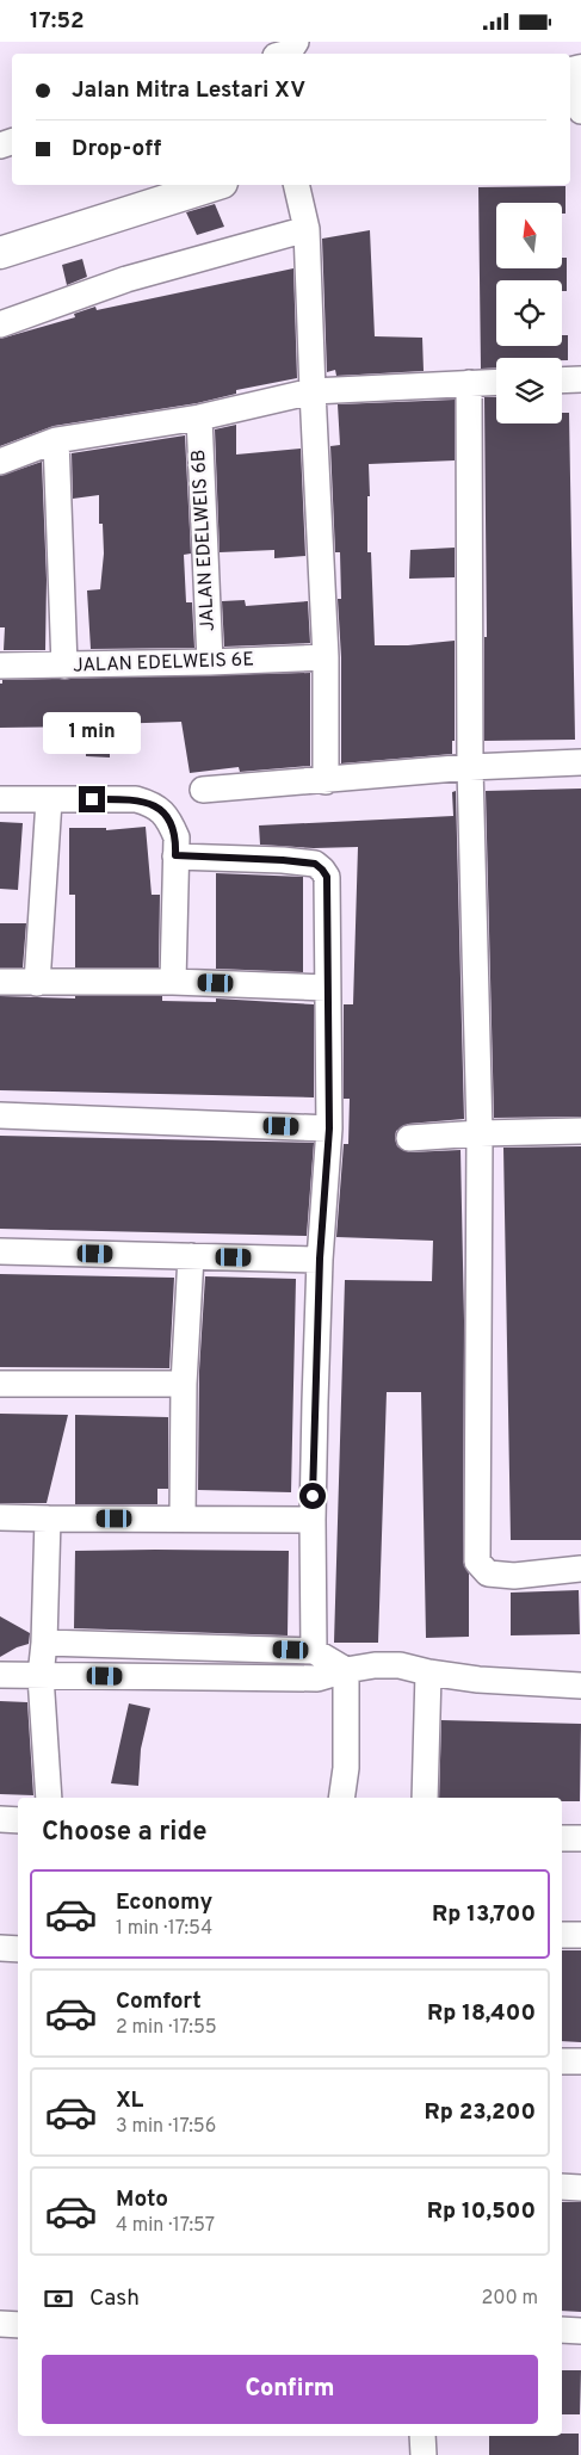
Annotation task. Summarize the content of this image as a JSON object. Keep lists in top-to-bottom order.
{
  "streets": {
    "street": ["JALAN EDELWEIS 6B", "JALAN EDELWEIS 6E"]
  },
  "crossings": [
    ["JALAN EDELWEIS 6B", "JALAN EDELWEIS 6E"]
  ],
  "north": "top",
  "page": {
    "status": "17:52",
    "banner": ["Jalan Mitra Lestari XV", "Drop-off"],
    "bubble": "1 min",
    "heading": "Choose a ride",
    "list": [
      {
        "name": "Economy",
        "note": "1 min · 17:54",
        "value": "Rp 13,700"
      },
      {
        "name": "Comfort",
        "note": "2 min · 17:55",
        "value": "Rp 18,400"
      },
      {
        "name": "XL",
        "note": "3 min · 17:56",
        "value": "Rp 23,200"
      },
      {
        "name": "Moto",
        "note": "4 min · 17:57",
        "value": "Rp 10,500"
      }
    ],
    "pay": ["Cash", "200 m"],
    "buttons": "Confirm"
  }
}
